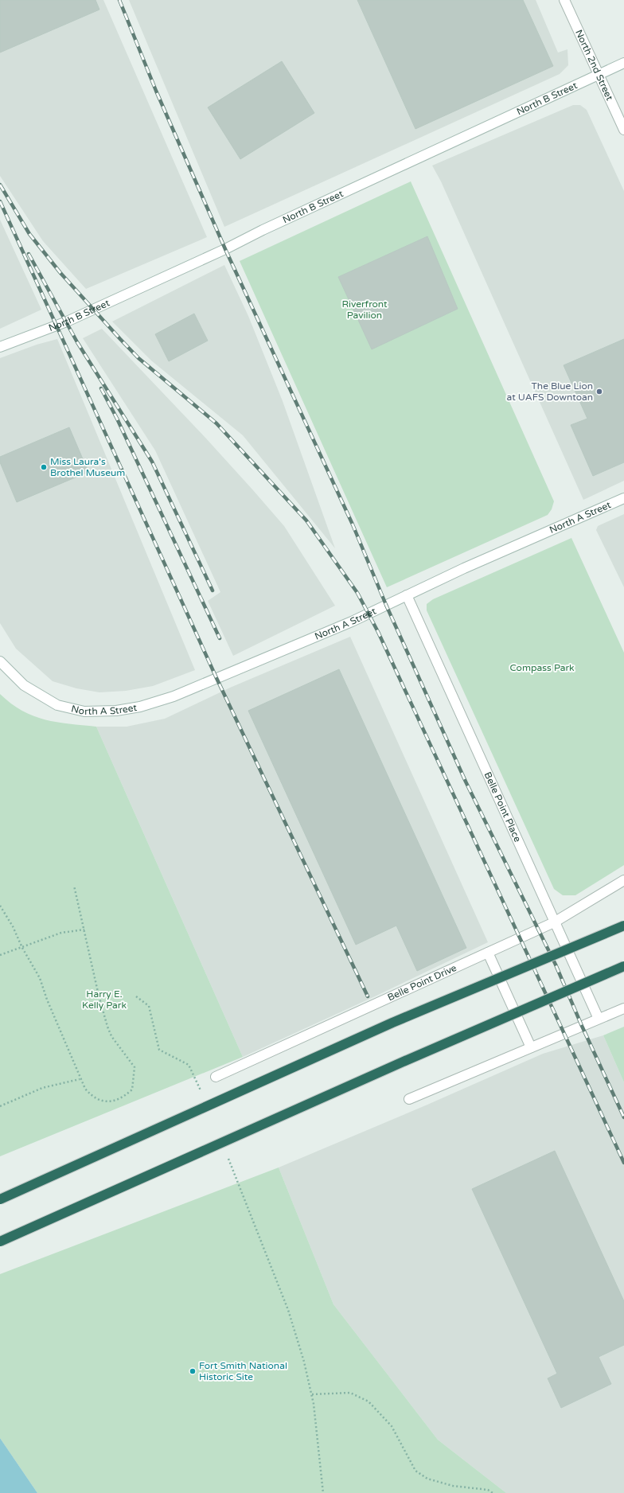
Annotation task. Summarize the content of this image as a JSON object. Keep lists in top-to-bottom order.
{
  "streets": {
    "street": [
      "North 2nd Street",
      "North B Street",
      "North A Street",
      "Belle Point Place",
      "Belle Point Drive"
    ]
  },
  "crossings": [
    ["North 2nd Street", "North B Street"],
    ["North A Street", "Belle Point Place"],
    ["Belle Point Place", "Belle Point Drive"]
  ],
  "parks": ["Riverfront Pavilion", "Compass Park", "Harry E. Kelly Park"],
  "places": ["The Blue Lion at UAFS Downtoan", "Miss Laura's Brothel Museum", "Fort Smith National Historic Site"]
}
